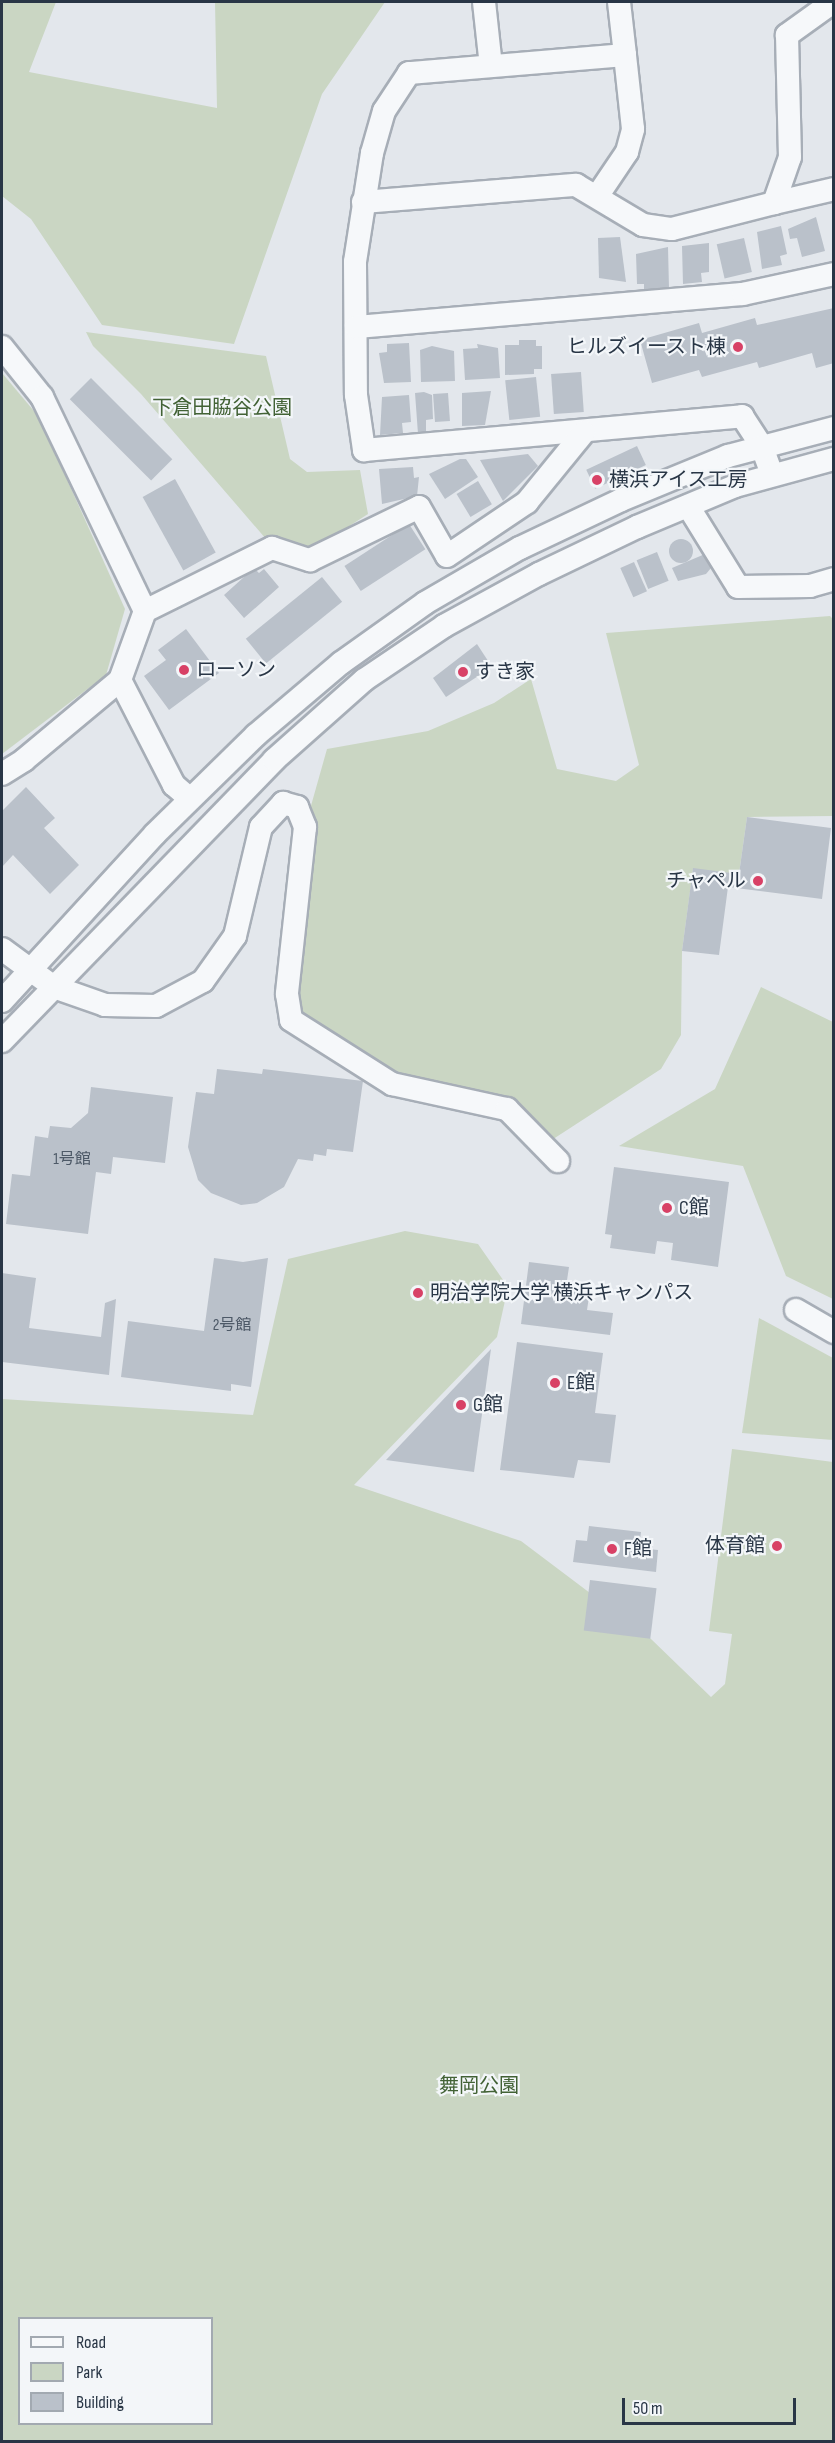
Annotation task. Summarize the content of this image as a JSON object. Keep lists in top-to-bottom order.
{
  "parks": ["下倉田脇谷公園", "舞岡公園"],
  "places": [
    "ヒルズイースト棟",
    "横浜アイス工房",
    "ローソン",
    "すき家",
    "チャペル",
    "C館",
    "明治学院大学 横浜キャンパス",
    "E館",
    "G館",
    "体育館",
    "F館"
  ],
  "house_numbers": ["1号館", "2号館"],
  "legend": ["Road", "Park", "Building"],
  "scale_bar": "50 m"
}
